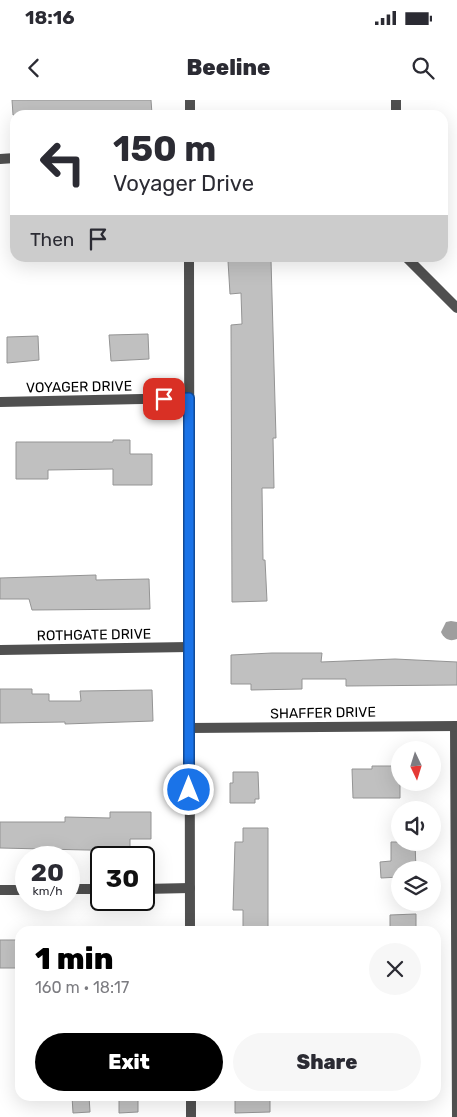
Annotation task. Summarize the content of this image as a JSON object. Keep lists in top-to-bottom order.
{
  "streets": {
    "street": ["VOYAGER DRIVE", "ROTHGATE DRIVE", "SHAFFER DRIVE"]
  },
  "north": "bottom",
  "page": {
    "status": "18:16",
    "header": "Beeline",
    "turn": ["150 m", "Voyager Drive"],
    "then": "Then",
    "speed": "20 km/h",
    "limit": "30",
    "heading": ["1 min", "160 m · 18:17"],
    "buttons": ["Exit", "Share"]
  }
}
